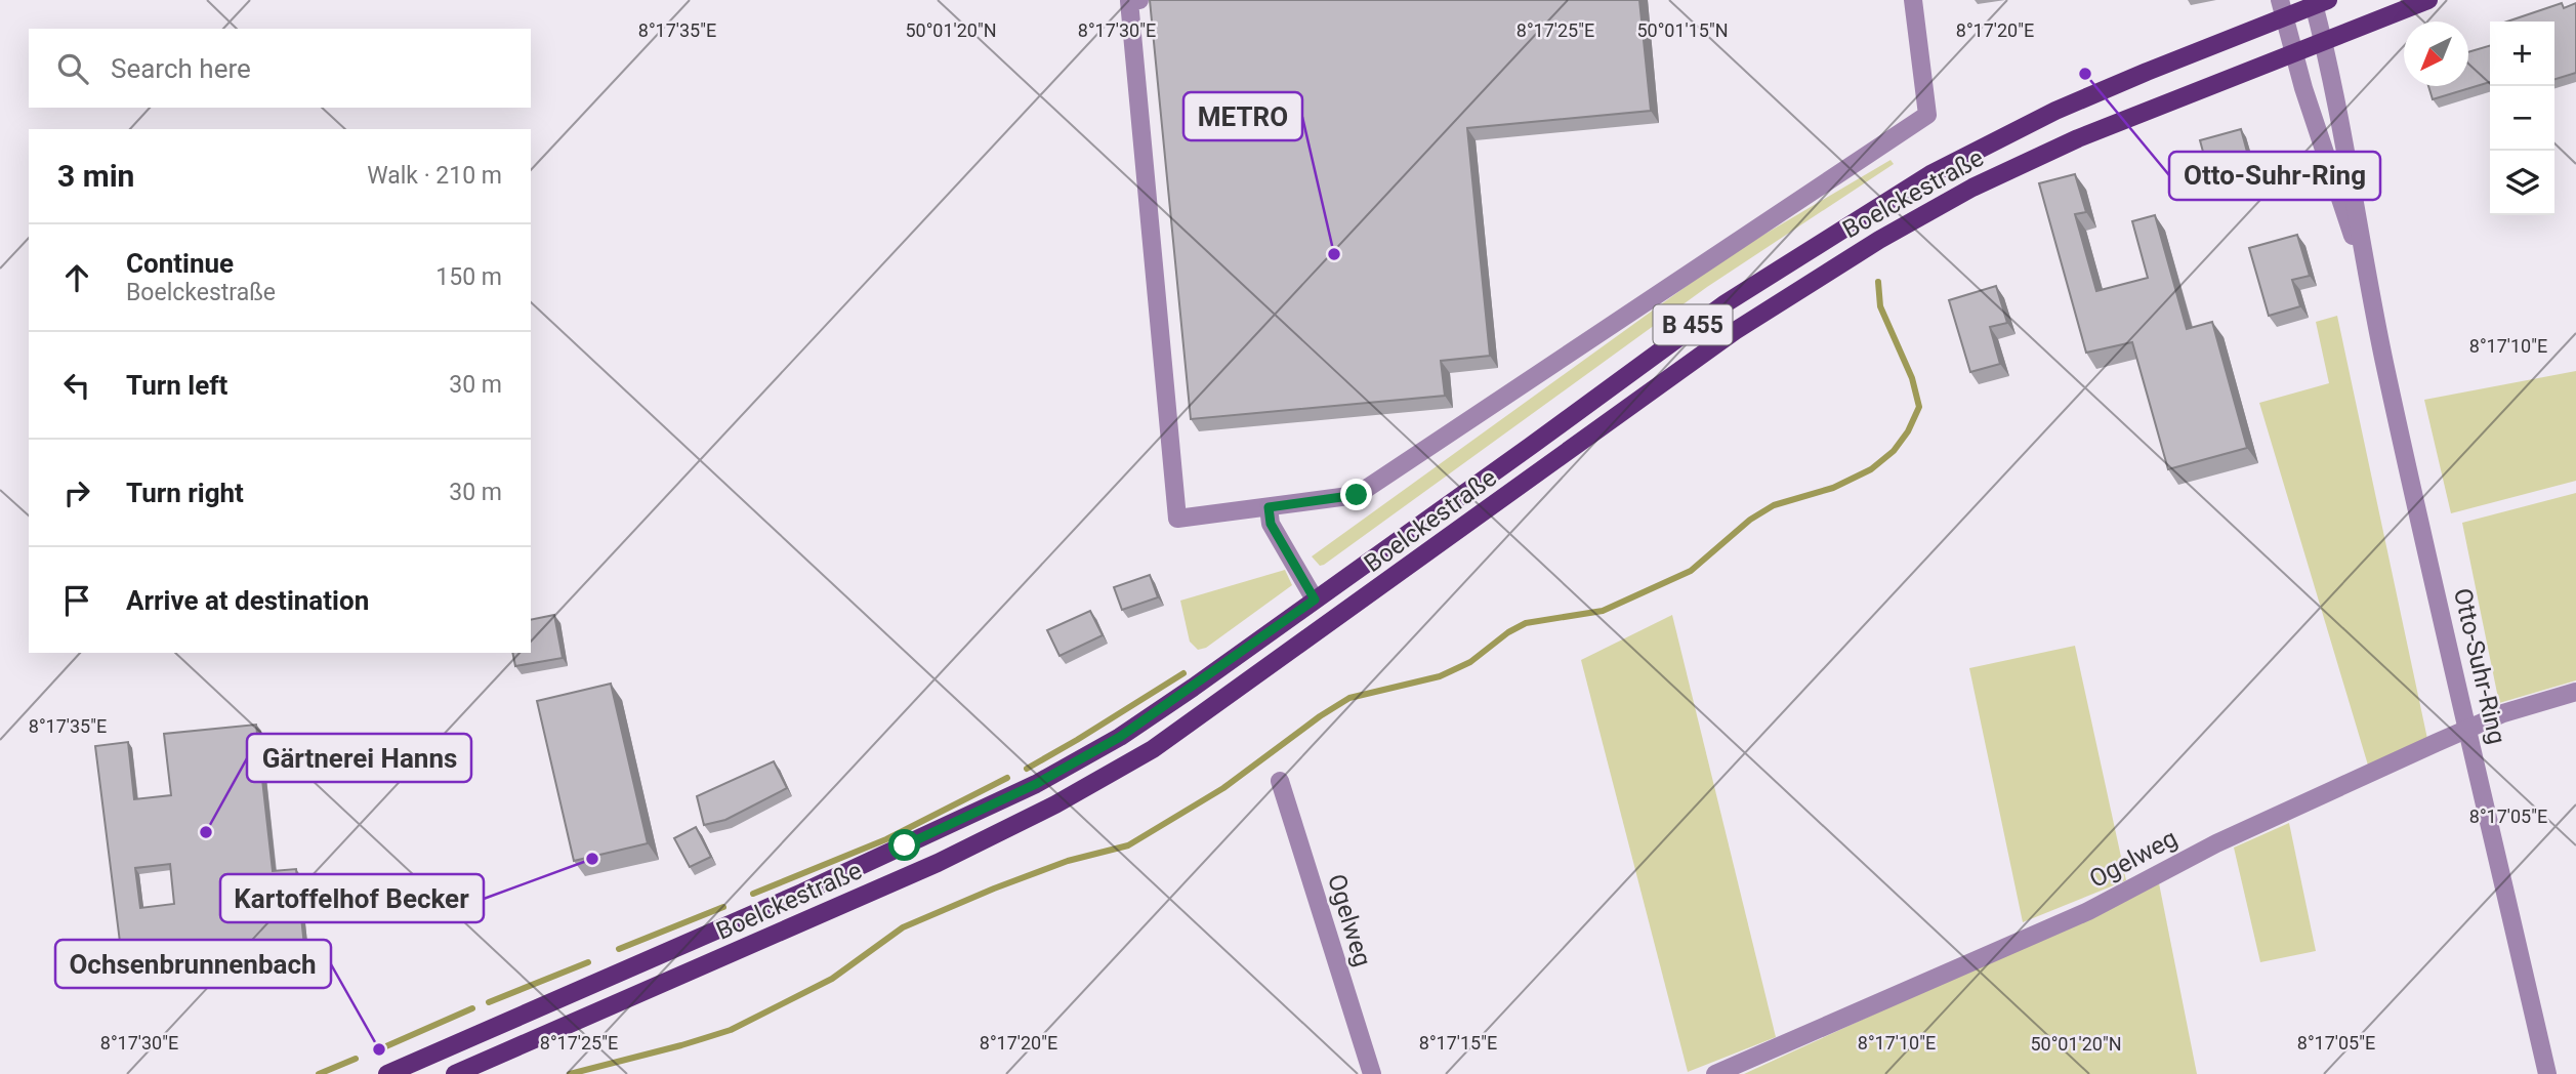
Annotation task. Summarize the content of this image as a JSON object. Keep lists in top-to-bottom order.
{
  "streets": {
    "main road": ["Boelckestraße", "B 455"],
    "street": ["Otto-Suhr-Ring", "Ogelweg"]
  },
  "crossings": [
    ["Boelckestraße", "Otto-Suhr-Ring"],
    ["Otto-Suhr-Ring", "Ogelweg"]
  ],
  "places": [
    "Otto-Suhr-Ring",
    "METRO",
    "Gärtnerei Hanns",
    "Kartoffelhof Becker",
    "Ochsenbrunnenbach"
  ],
  "north": "bottom left",
  "page": {
    "map_buttons": ["+", "−"],
    "search": "Search here",
    "heading": ["3 min", "Walk · 210 m"],
    "list": [
      ["Continue", "Boelckestraße", "150 m"],
      ["Turn left", "30 m"],
      ["Turn right", "30 m"],
      "Arrive at destination"
    ]
  },
  "coordinates": [
    "50°01'20\"N",
    "50°01'15\"N",
    "8°17'35\"E",
    "8°17'30\"E",
    "8°17'25\"E",
    "8°17'20\"E",
    "8°17'10\"E",
    "8°17'05\"E",
    "8°17'15\"E"
  ]
}
